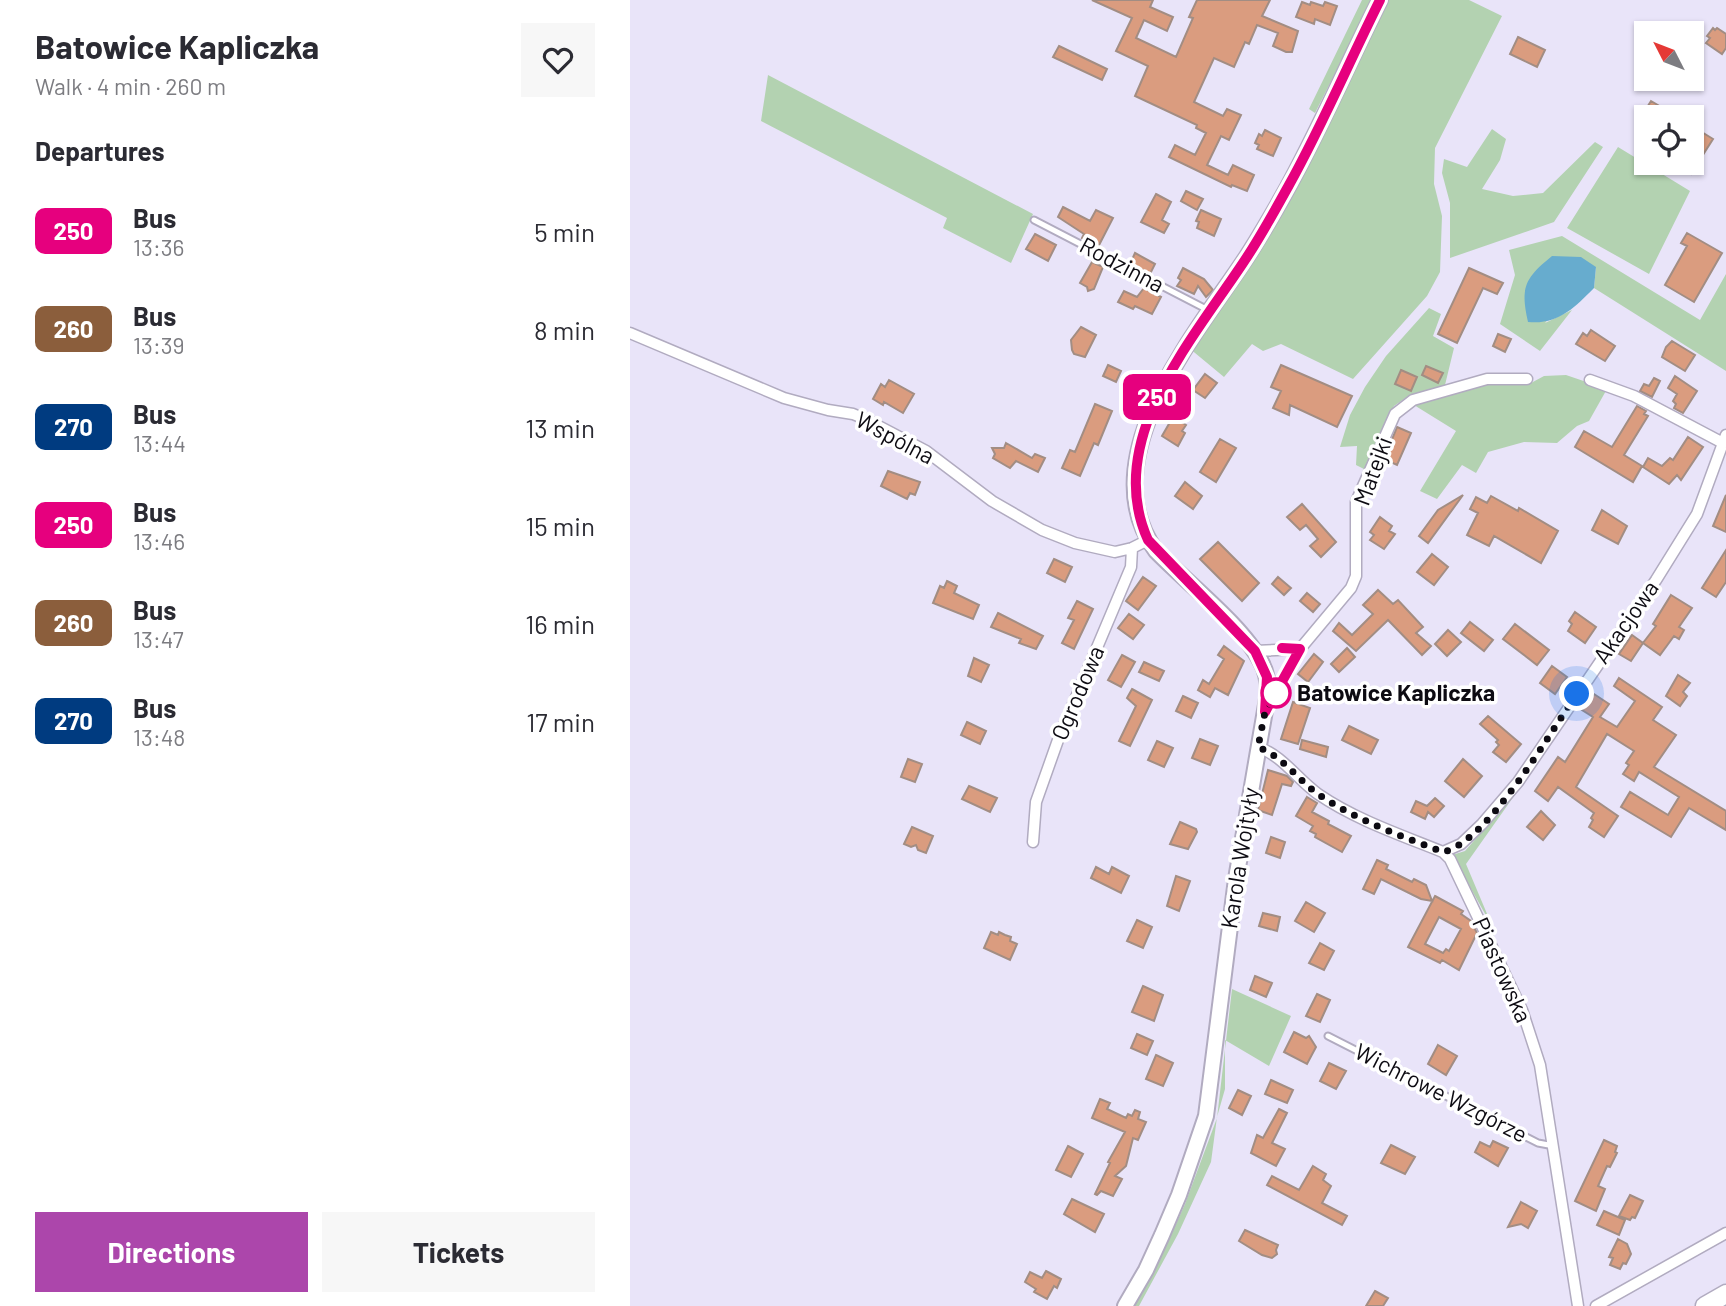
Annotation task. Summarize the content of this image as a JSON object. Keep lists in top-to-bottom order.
{
  "streets": {
    "street": [
      "Wspólna",
      "Matejki",
      "Akacjowa",
      "Ogrodowa",
      "Karola Wojtyły",
      "Piastowska"
    ],
    "lane": ["Rodzinna", "Wichrowe Wzgórze"]
  },
  "crossings": [
    ["Rodzinna", "Karola Wojtyły"],
    ["Wspólna", "Ogrodowa"],
    ["Wspólna", "Karola Wojtyły"],
    ["Matejki", "Karola Wojtyły"],
    ["Akacjowa", "Piastowska"],
    ["Piastowska", "Wichrowe Wzgórze"]
  ],
  "places": ["Batowice Kapliczka"],
  "lines": ["bus line 250"],
  "north": "top left",
  "page": {
    "heading": [
      ["Batowice Kapliczka", "Walk · 4 min · 260 m"],
      "Departures"
    ],
    "on_map": "250",
    "list": [
      {
        "mark": "250",
        "name": "Bus",
        "note": "13:36",
        "value": "5 min"
      },
      {
        "mark": "260",
        "name": "Bus",
        "note": "13:39",
        "value": "8 min"
      },
      {
        "mark": "270",
        "name": "Bus",
        "note": "13:44",
        "value": "13 min"
      },
      {
        "mark": "250",
        "name": "Bus",
        "note": "13:46",
        "value": "15 min"
      },
      {
        "mark": "260",
        "name": "Bus",
        "note": "13:47",
        "value": "16 min"
      },
      {
        "mark": "270",
        "name": "Bus",
        "note": "13:48",
        "value": "17 min"
      }
    ],
    "buttons": ["Directions", "Tickets"]
  }
}
